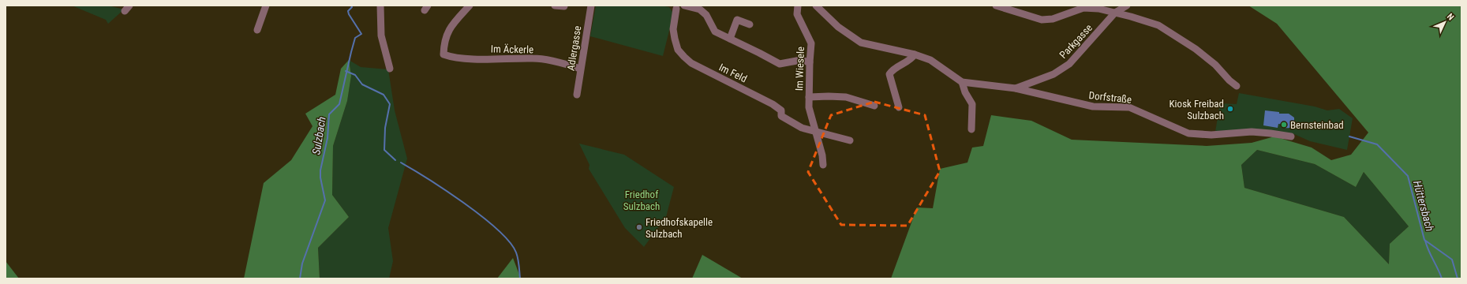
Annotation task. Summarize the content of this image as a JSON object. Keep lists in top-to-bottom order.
{
  "streets": {
    "street": [
      "Parkgasse",
      "Adlergasse",
      "Im Äckerle",
      "Im Wiesele",
      "Im Feld",
      "Dorfstraße"
    ]
  },
  "crossings": [
    ["Parkgasse", "Dorfstraße"],
    ["Adlergasse", "Im Äckerle"],
    ["Im Wiesele", "Im Feld"]
  ],
  "water": ["Sulzbach", "Hüttersbach"],
  "parks": ["Friedhof Sulzbach"],
  "places": ["Kiosk Freibad Sulzbach", "Bernsteinbad", "Friedhofskapelle Sulzbach"],
  "north": "top right"
}
